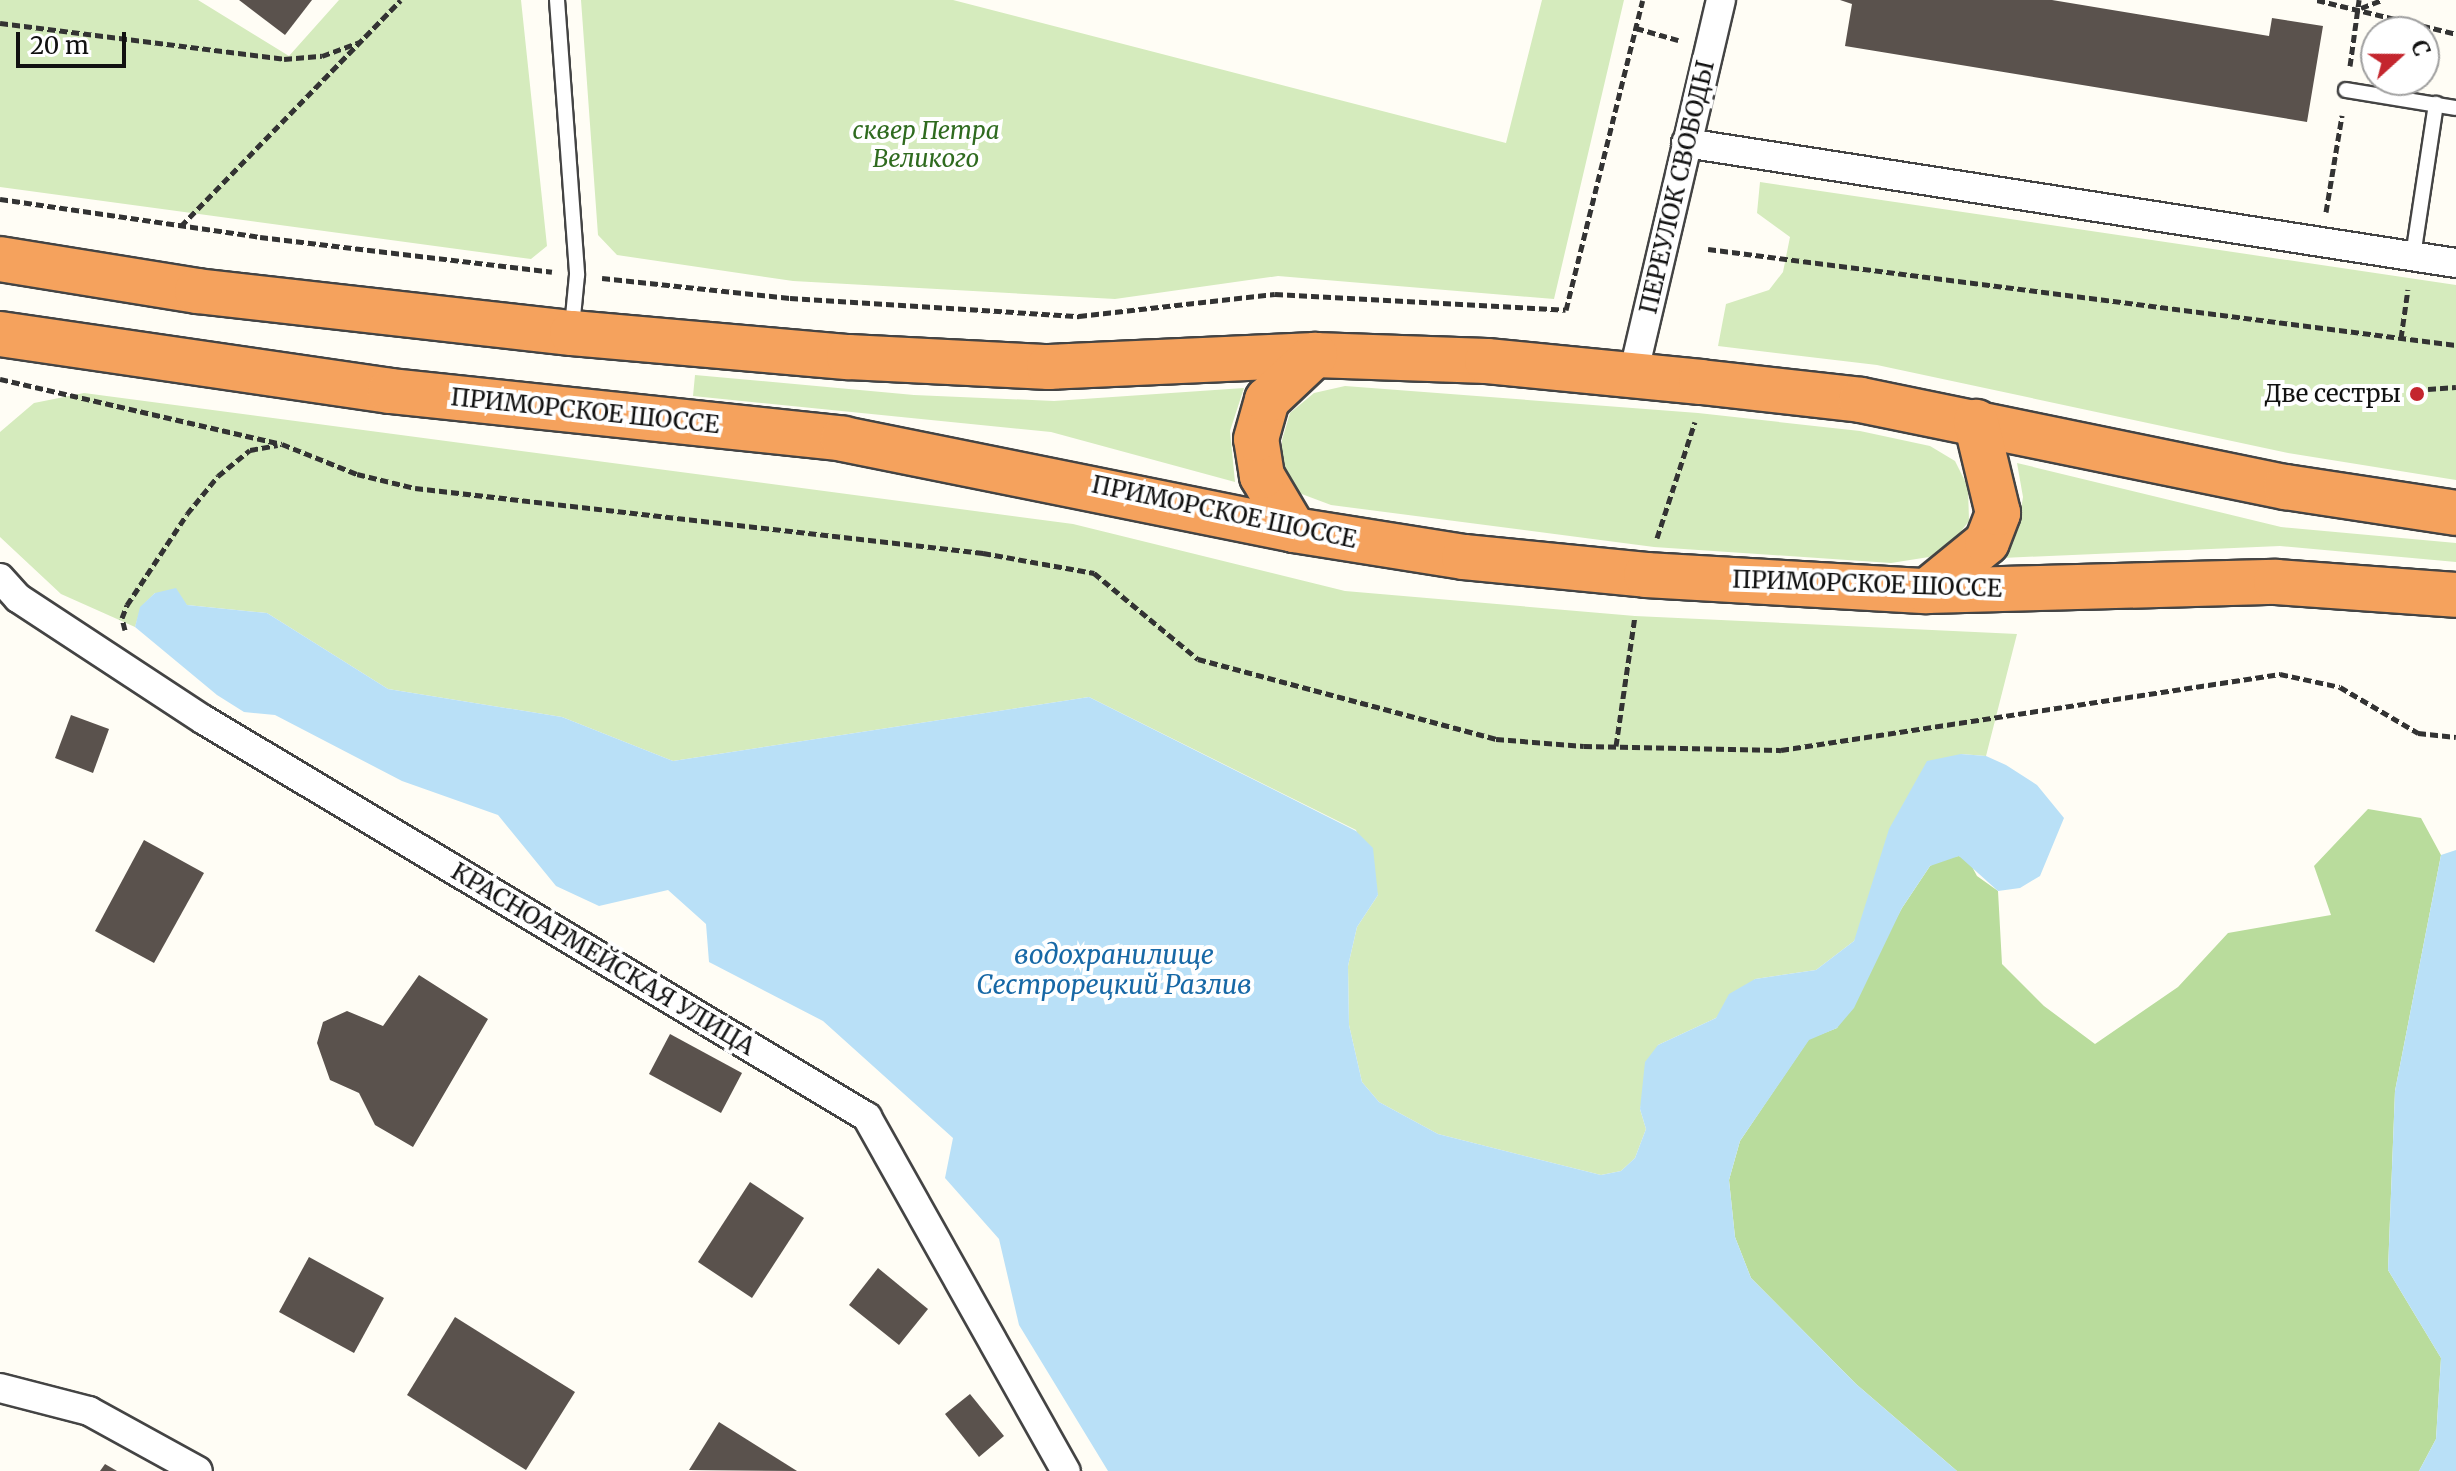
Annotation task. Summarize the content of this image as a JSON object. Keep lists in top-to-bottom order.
{
  "streets": {
    "highway": ["ПРИМОРСКОЕ ШОССЕ"],
    "street": ["ПЕРЕУЛОК СВОБОДЫ", "КРАСНОАРМЕЙСКАЯ УЛИЦА"]
  },
  "water": ["водохранилище Сестрорецкий Разлив"],
  "parks": ["сквер Петра Великого"],
  "places": ["Две сестры"],
  "scale_bar": "20 m",
  "north": "right"
}
